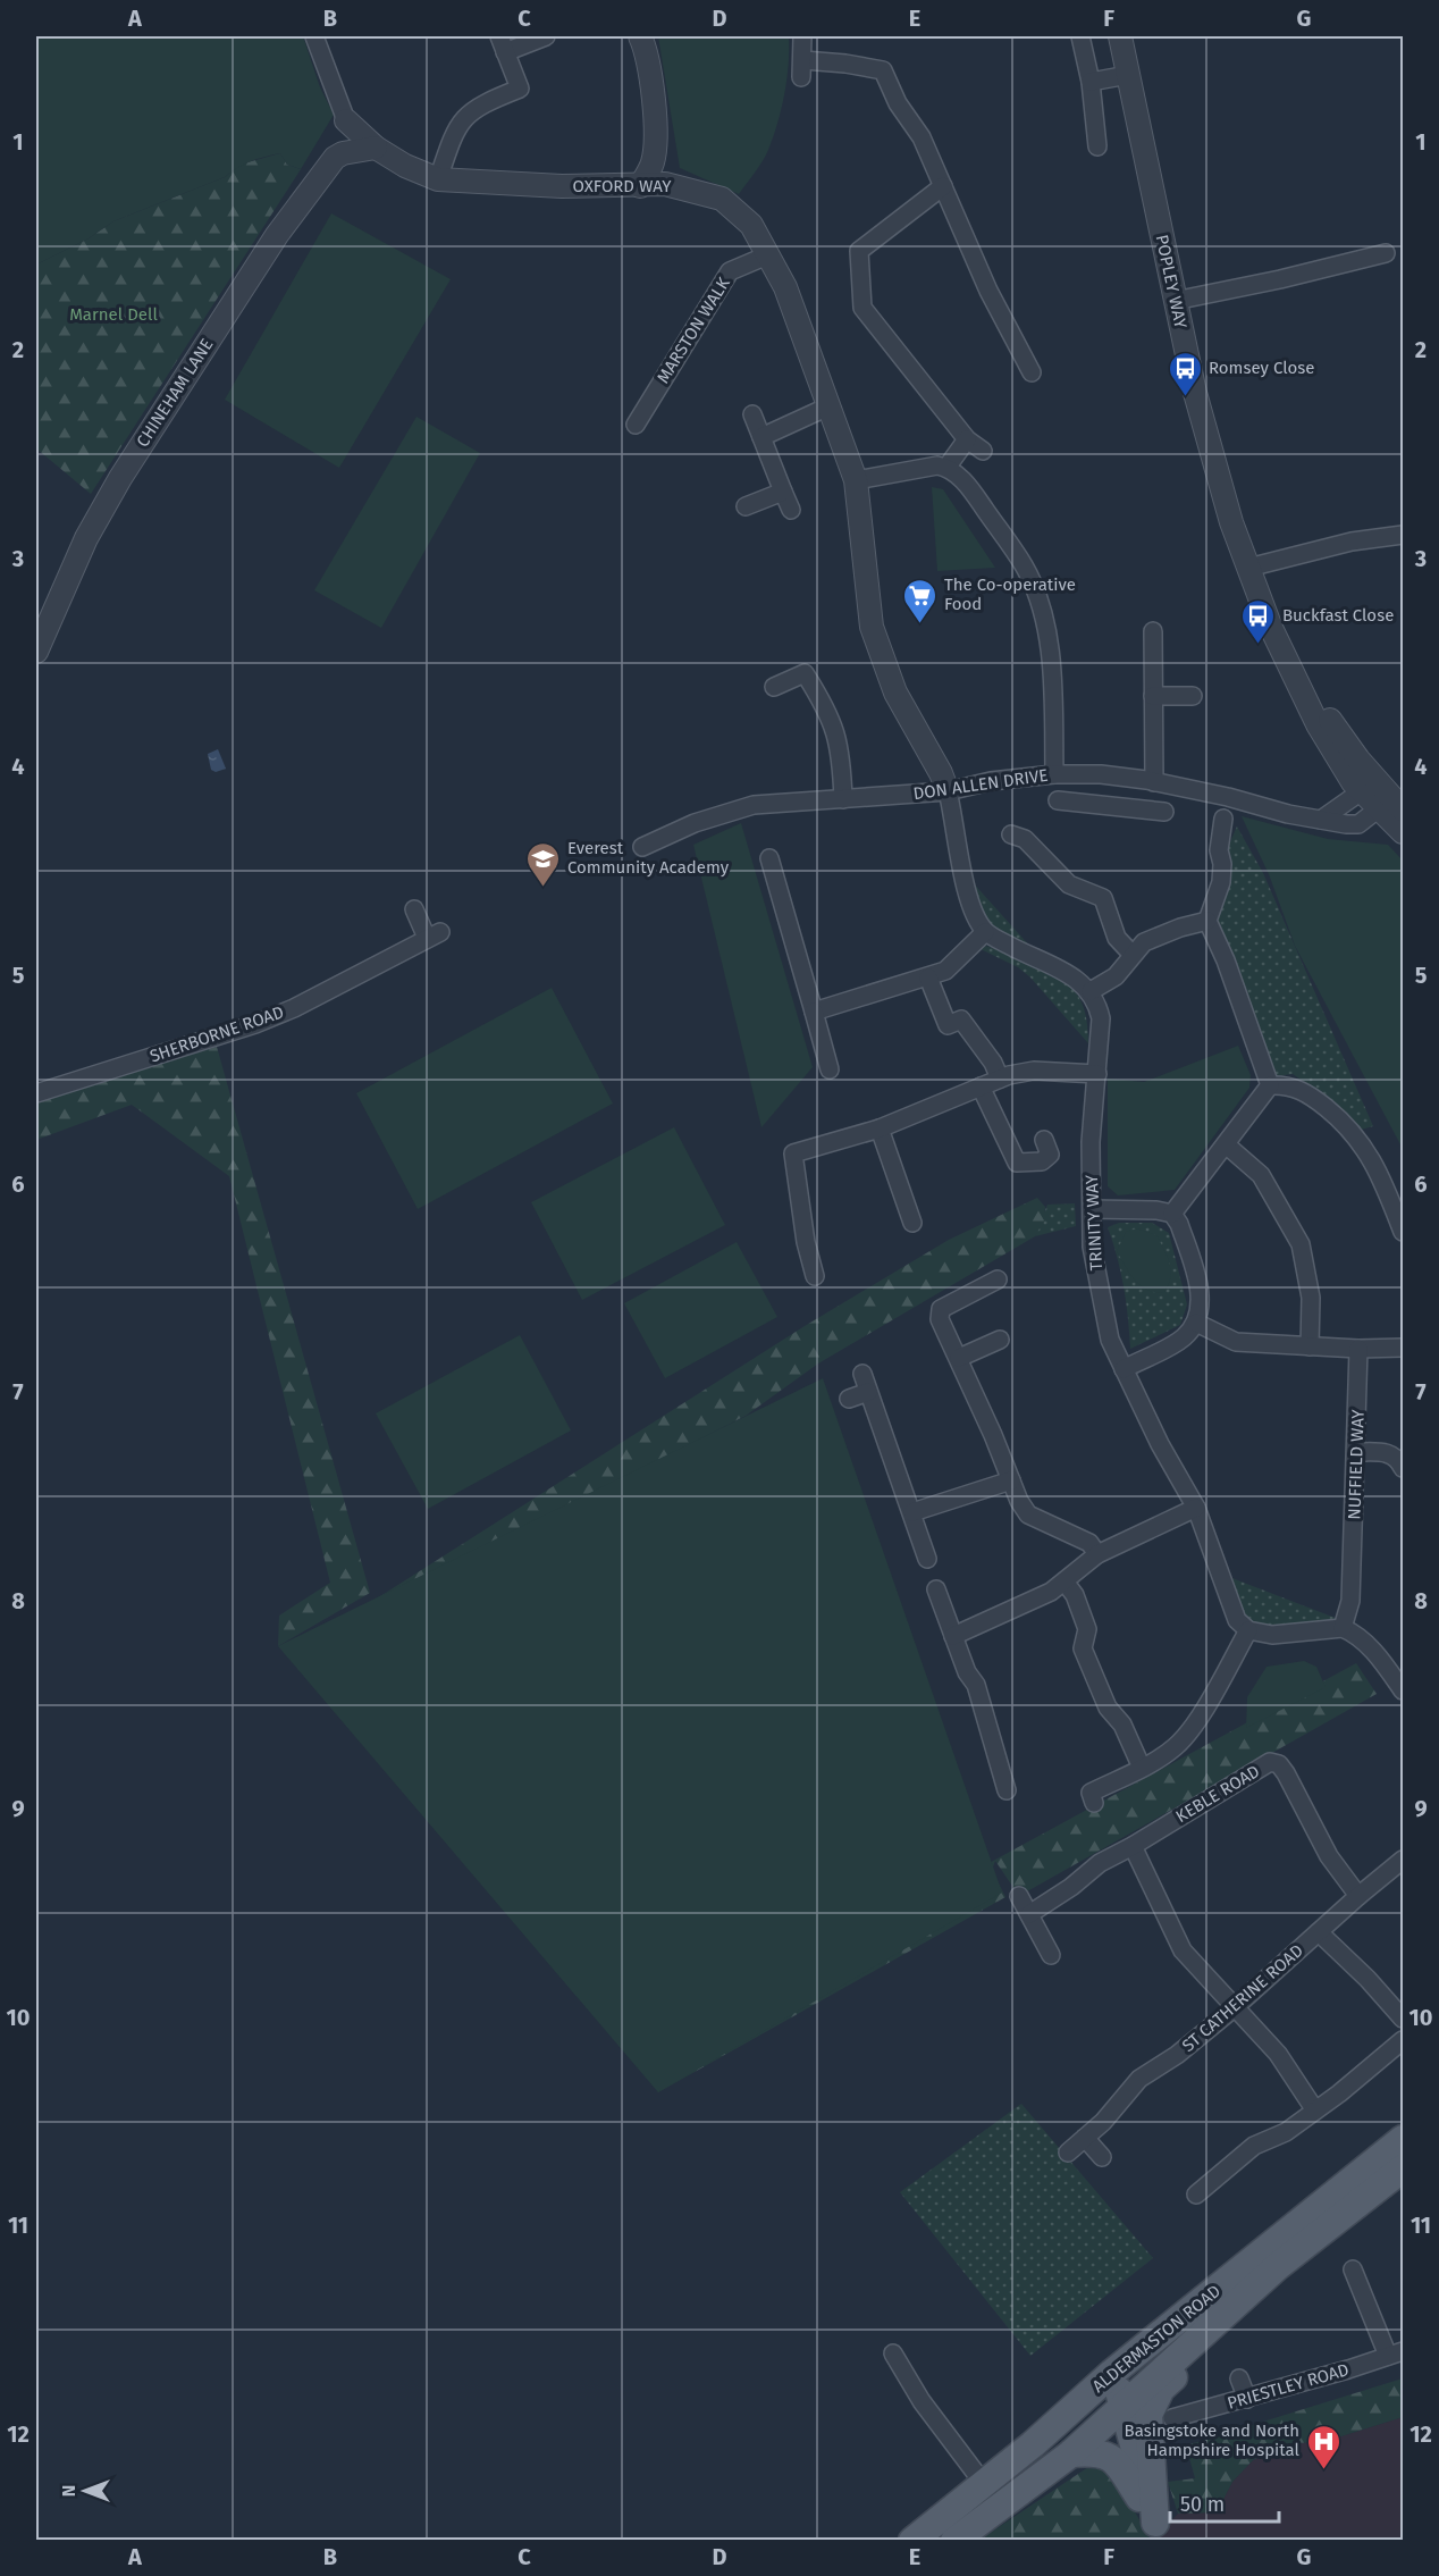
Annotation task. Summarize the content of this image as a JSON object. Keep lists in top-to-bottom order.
{
  "streets": {
    "main road": ["ALDERMASTON ROAD"],
    "street": [
      "OXFORD WAY",
      "POPLEY WAY",
      "MARSTON WALK",
      "CHINEHAM LANE",
      "DON ALLEN DRIVE",
      "SHERBORNE ROAD",
      "TRINITY WAY",
      "NUFFIELD WAY",
      "KEBLE ROAD",
      "ST CATHERINE ROAD",
      "PRIESTLEY ROAD"
    ]
  },
  "crossings": [
    ["OXFORD WAY", "MARSTON WALK"],
    ["OXFORD WAY", "CHINEHAM LANE"],
    ["OXFORD WAY", "DON ALLEN DRIVE"],
    ["POPLEY WAY", "DON ALLEN DRIVE"],
    ["KEBLE ROAD", "ST CATHERINE ROAD"],
    ["ALDERMASTON ROAD", "PRIESTLEY ROAD"]
  ],
  "parks": ["Marnel Dell"],
  "places": {
    "bus stop": ["Romsey Close", "Buckfast Close"],
    "supermarket": ["The Co-operative Food"],
    "school or university": ["Everest Community Academy"],
    "hospital": ["Basingstoke and North Hampshire Hospital"]
  },
  "scale_bar": "50 m",
  "north": "left",
  "grid": {
    "columns": [
      "A",
      "B",
      "C",
      "D",
      "E",
      "F",
      "G"
    ],
    "rows": [
      "1",
      "2",
      "3",
      "4",
      "5",
      "6",
      "7",
      "8",
      "9",
      "10",
      "11",
      "12"
    ]
  }
}
